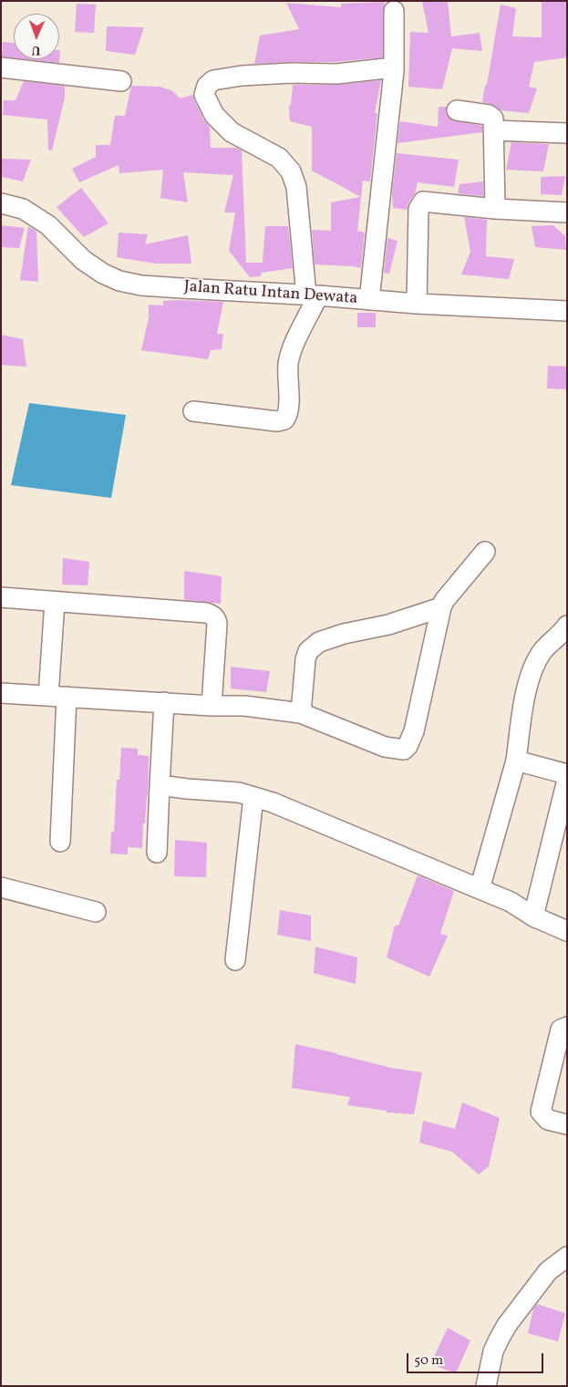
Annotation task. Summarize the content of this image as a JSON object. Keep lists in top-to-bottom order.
{
  "streets": {
    "street": ["Jalan Ratu Intan Dewata"]
  },
  "scale_bar": "50 m",
  "north": "bottom"
}
